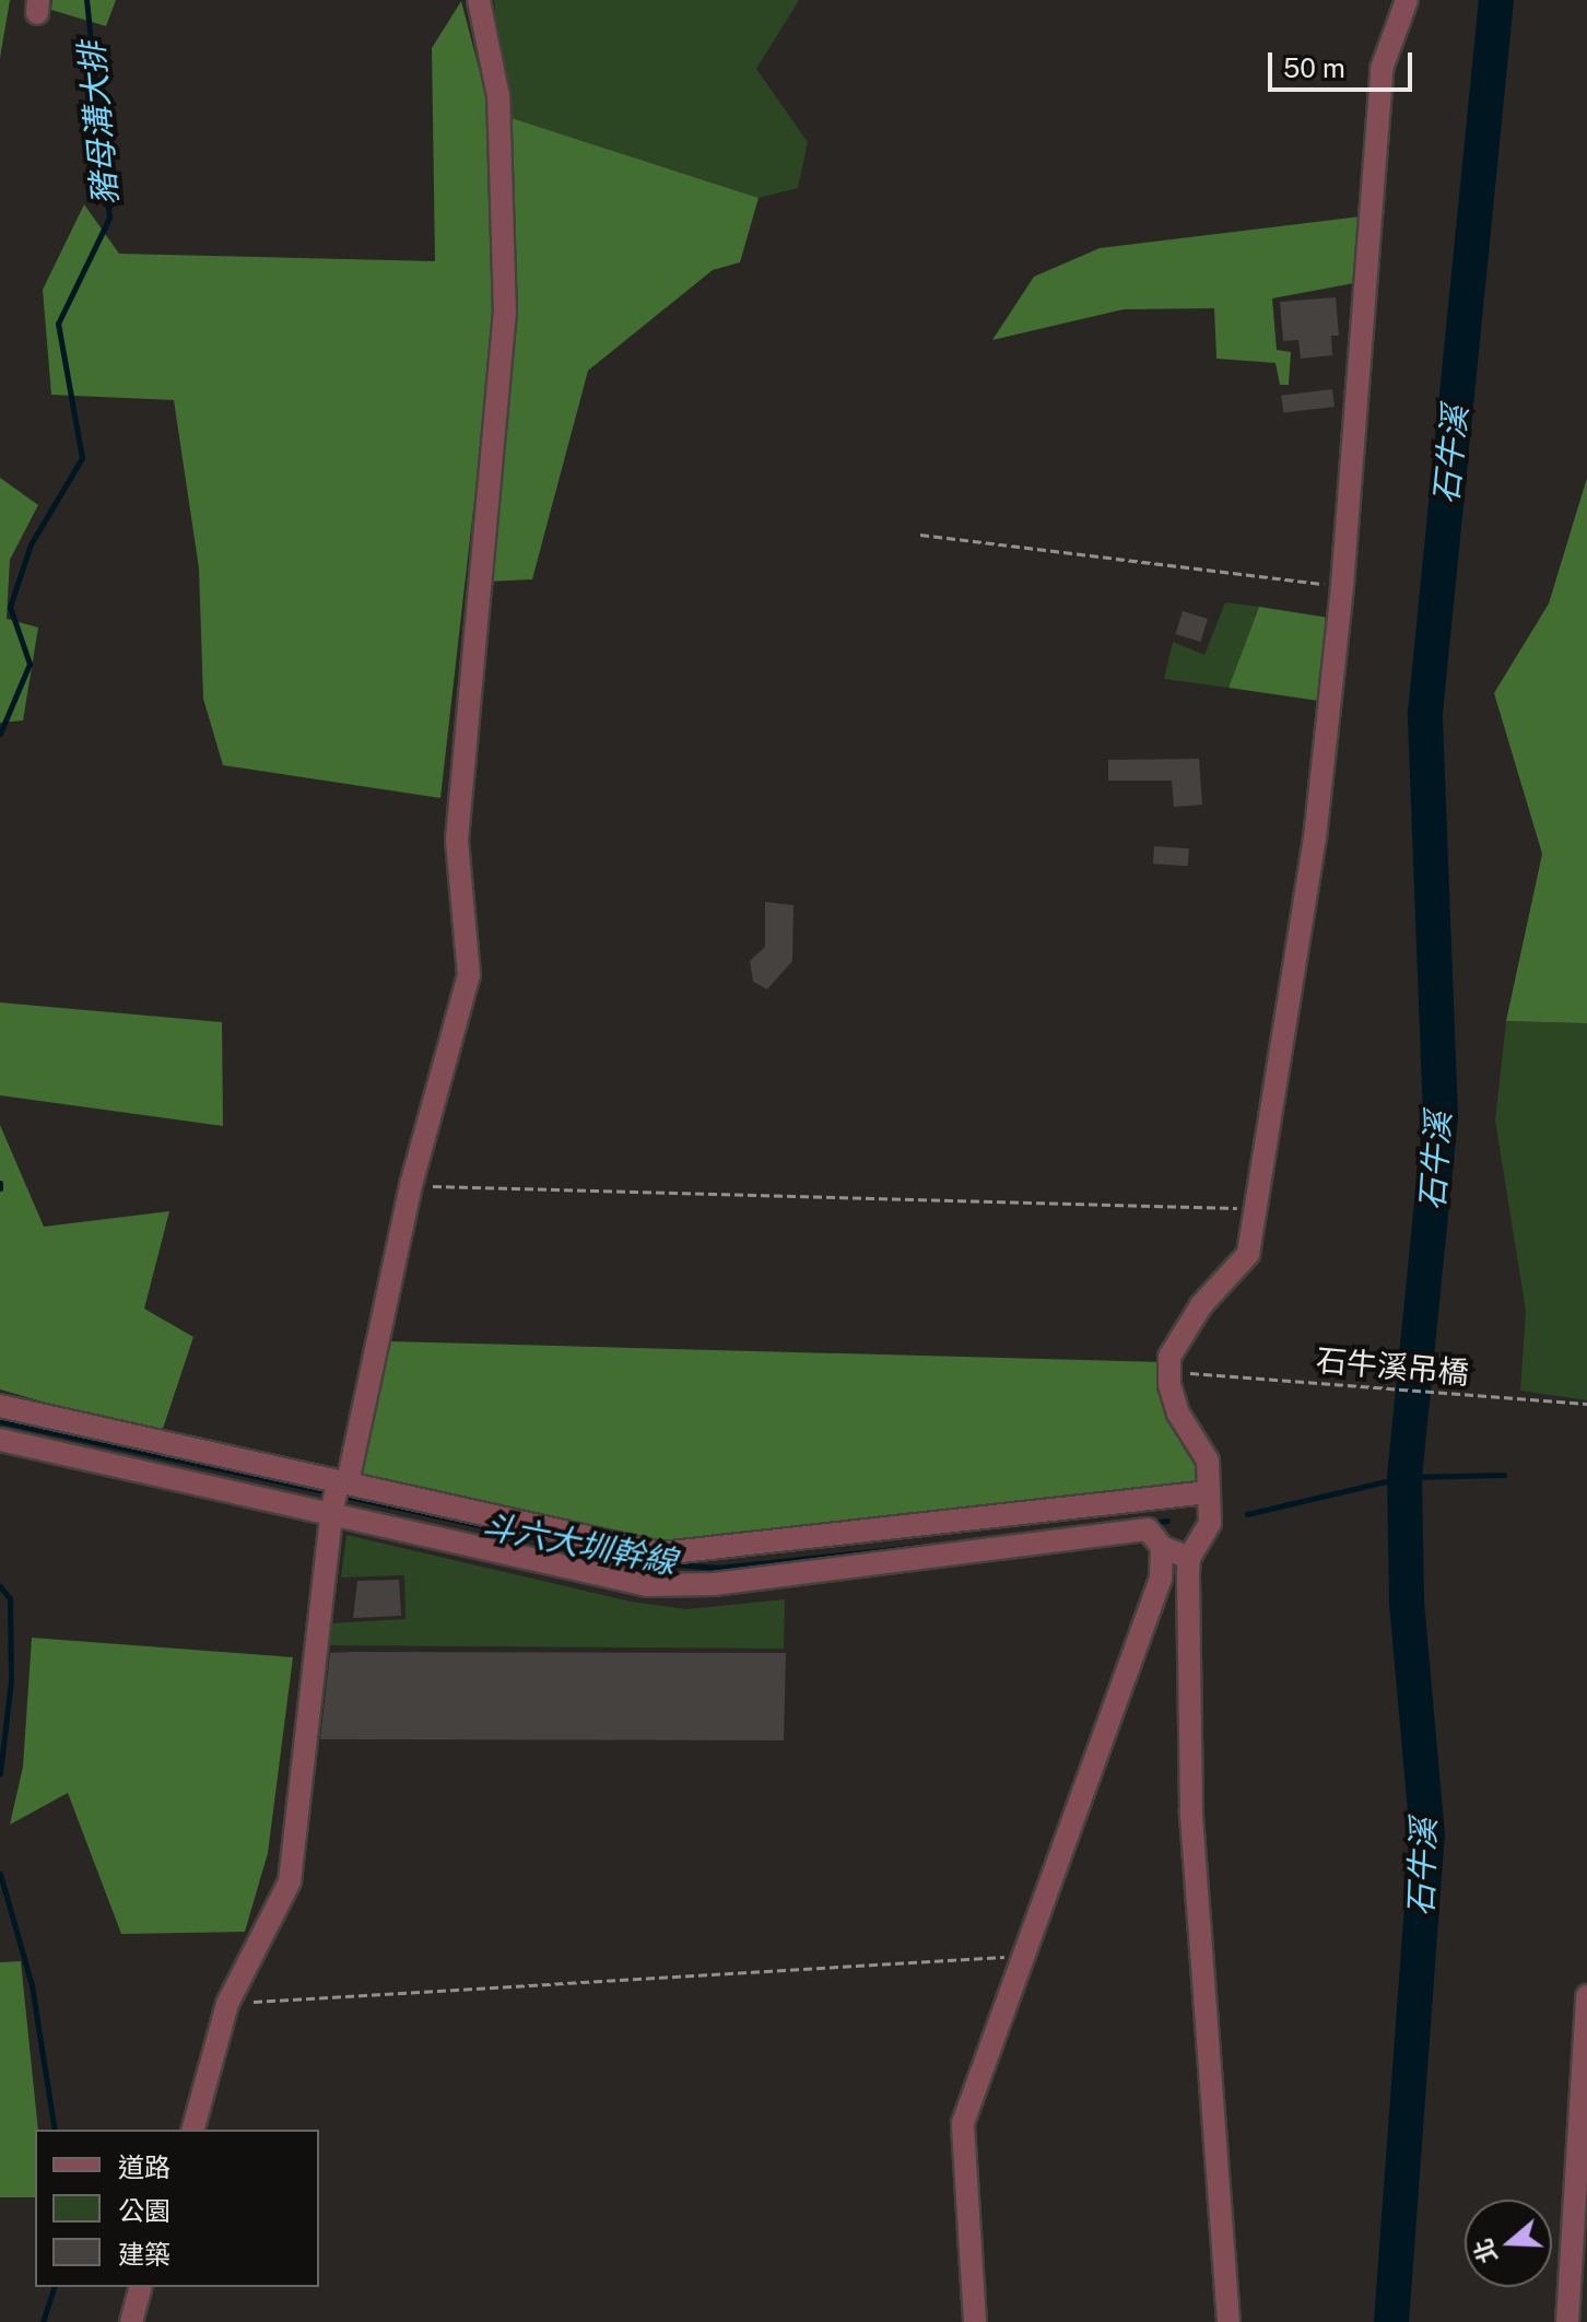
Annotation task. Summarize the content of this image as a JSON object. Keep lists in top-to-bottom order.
{
  "streets": {
    "path": ["石牛溪吊橋"]
  },
  "water": ["豬母溝大排", "石牛溪", "斗六大圳幹線"],
  "legend": ["道路", "公園", "建築"],
  "scale_bar": "50 m",
  "north": "left"
}
